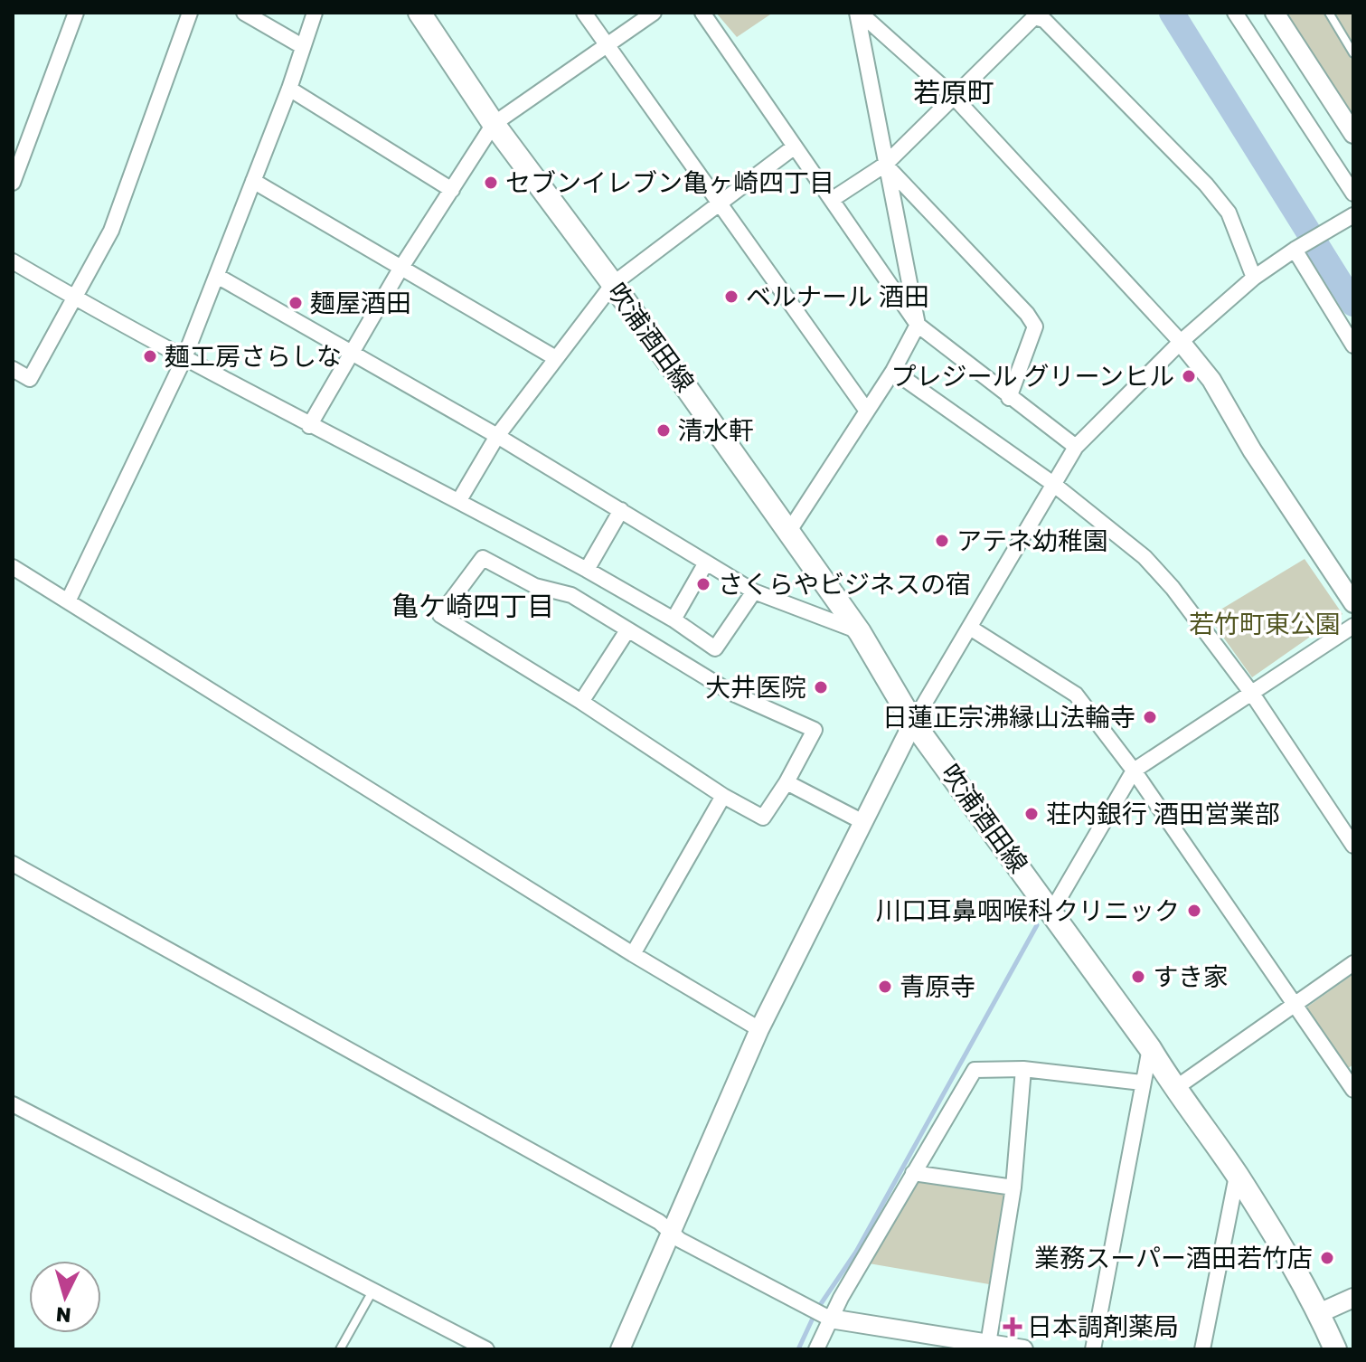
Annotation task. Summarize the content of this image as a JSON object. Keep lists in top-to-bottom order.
{
  "streets": {
    "main road": ["吹浦酒田線"]
  },
  "districts": ["若原町", "亀ケ崎四丁目"],
  "parks": ["若竹町東公園"],
  "places": {
    "other": [
      "セブンイレブン亀ヶ崎四丁目",
      "ベルナール 酒田",
      "麺屋酒田",
      "麺工房さらしな",
      "プレジール グリーンヒル",
      "清水軒",
      "アテネ幼稚園",
      "さくらやビジネスの宿",
      "大井医院",
      "日蓮正宗沸縁山法輪寺",
      "荘内銀行 酒田営業部",
      "川口耳鼻咽喉科クリニック",
      "すき家",
      "青原寺",
      "業務スーパー酒田若竹店"
    ],
    "health": ["日本調剤薬局"]
  },
  "north": "bottom"
}
